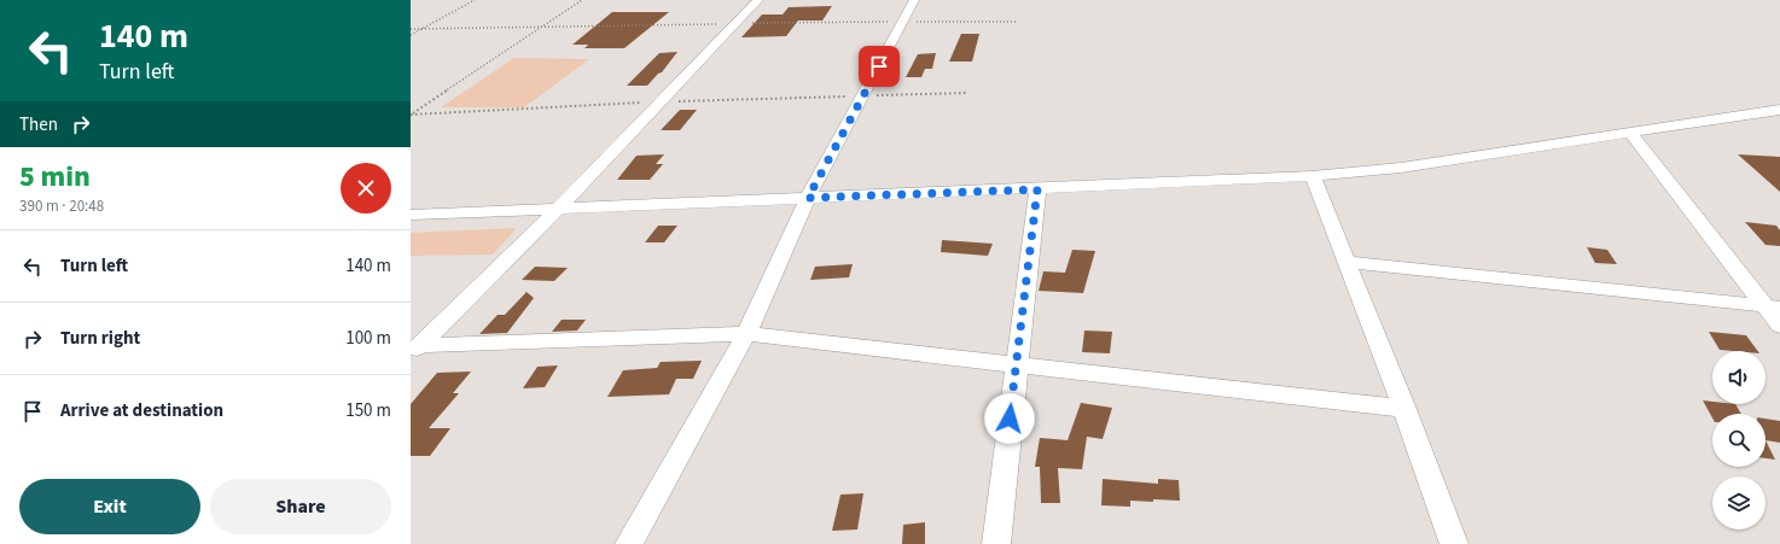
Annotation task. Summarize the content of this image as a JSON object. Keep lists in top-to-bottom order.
{
  "page": {
    "turn": ["140 m", "Turn left"],
    "then": "Then",
    "heading": ["5 min", "390 m · 20:48"],
    "list": [
      {
        "name": "Turn left",
        "value": "140 m"
      },
      {
        "name": "Turn right",
        "value": "100 m"
      },
      {
        "name": "Arrive at destination",
        "value": "150 m"
      }
    ],
    "buttons": ["Exit", "Share"]
  }
}
